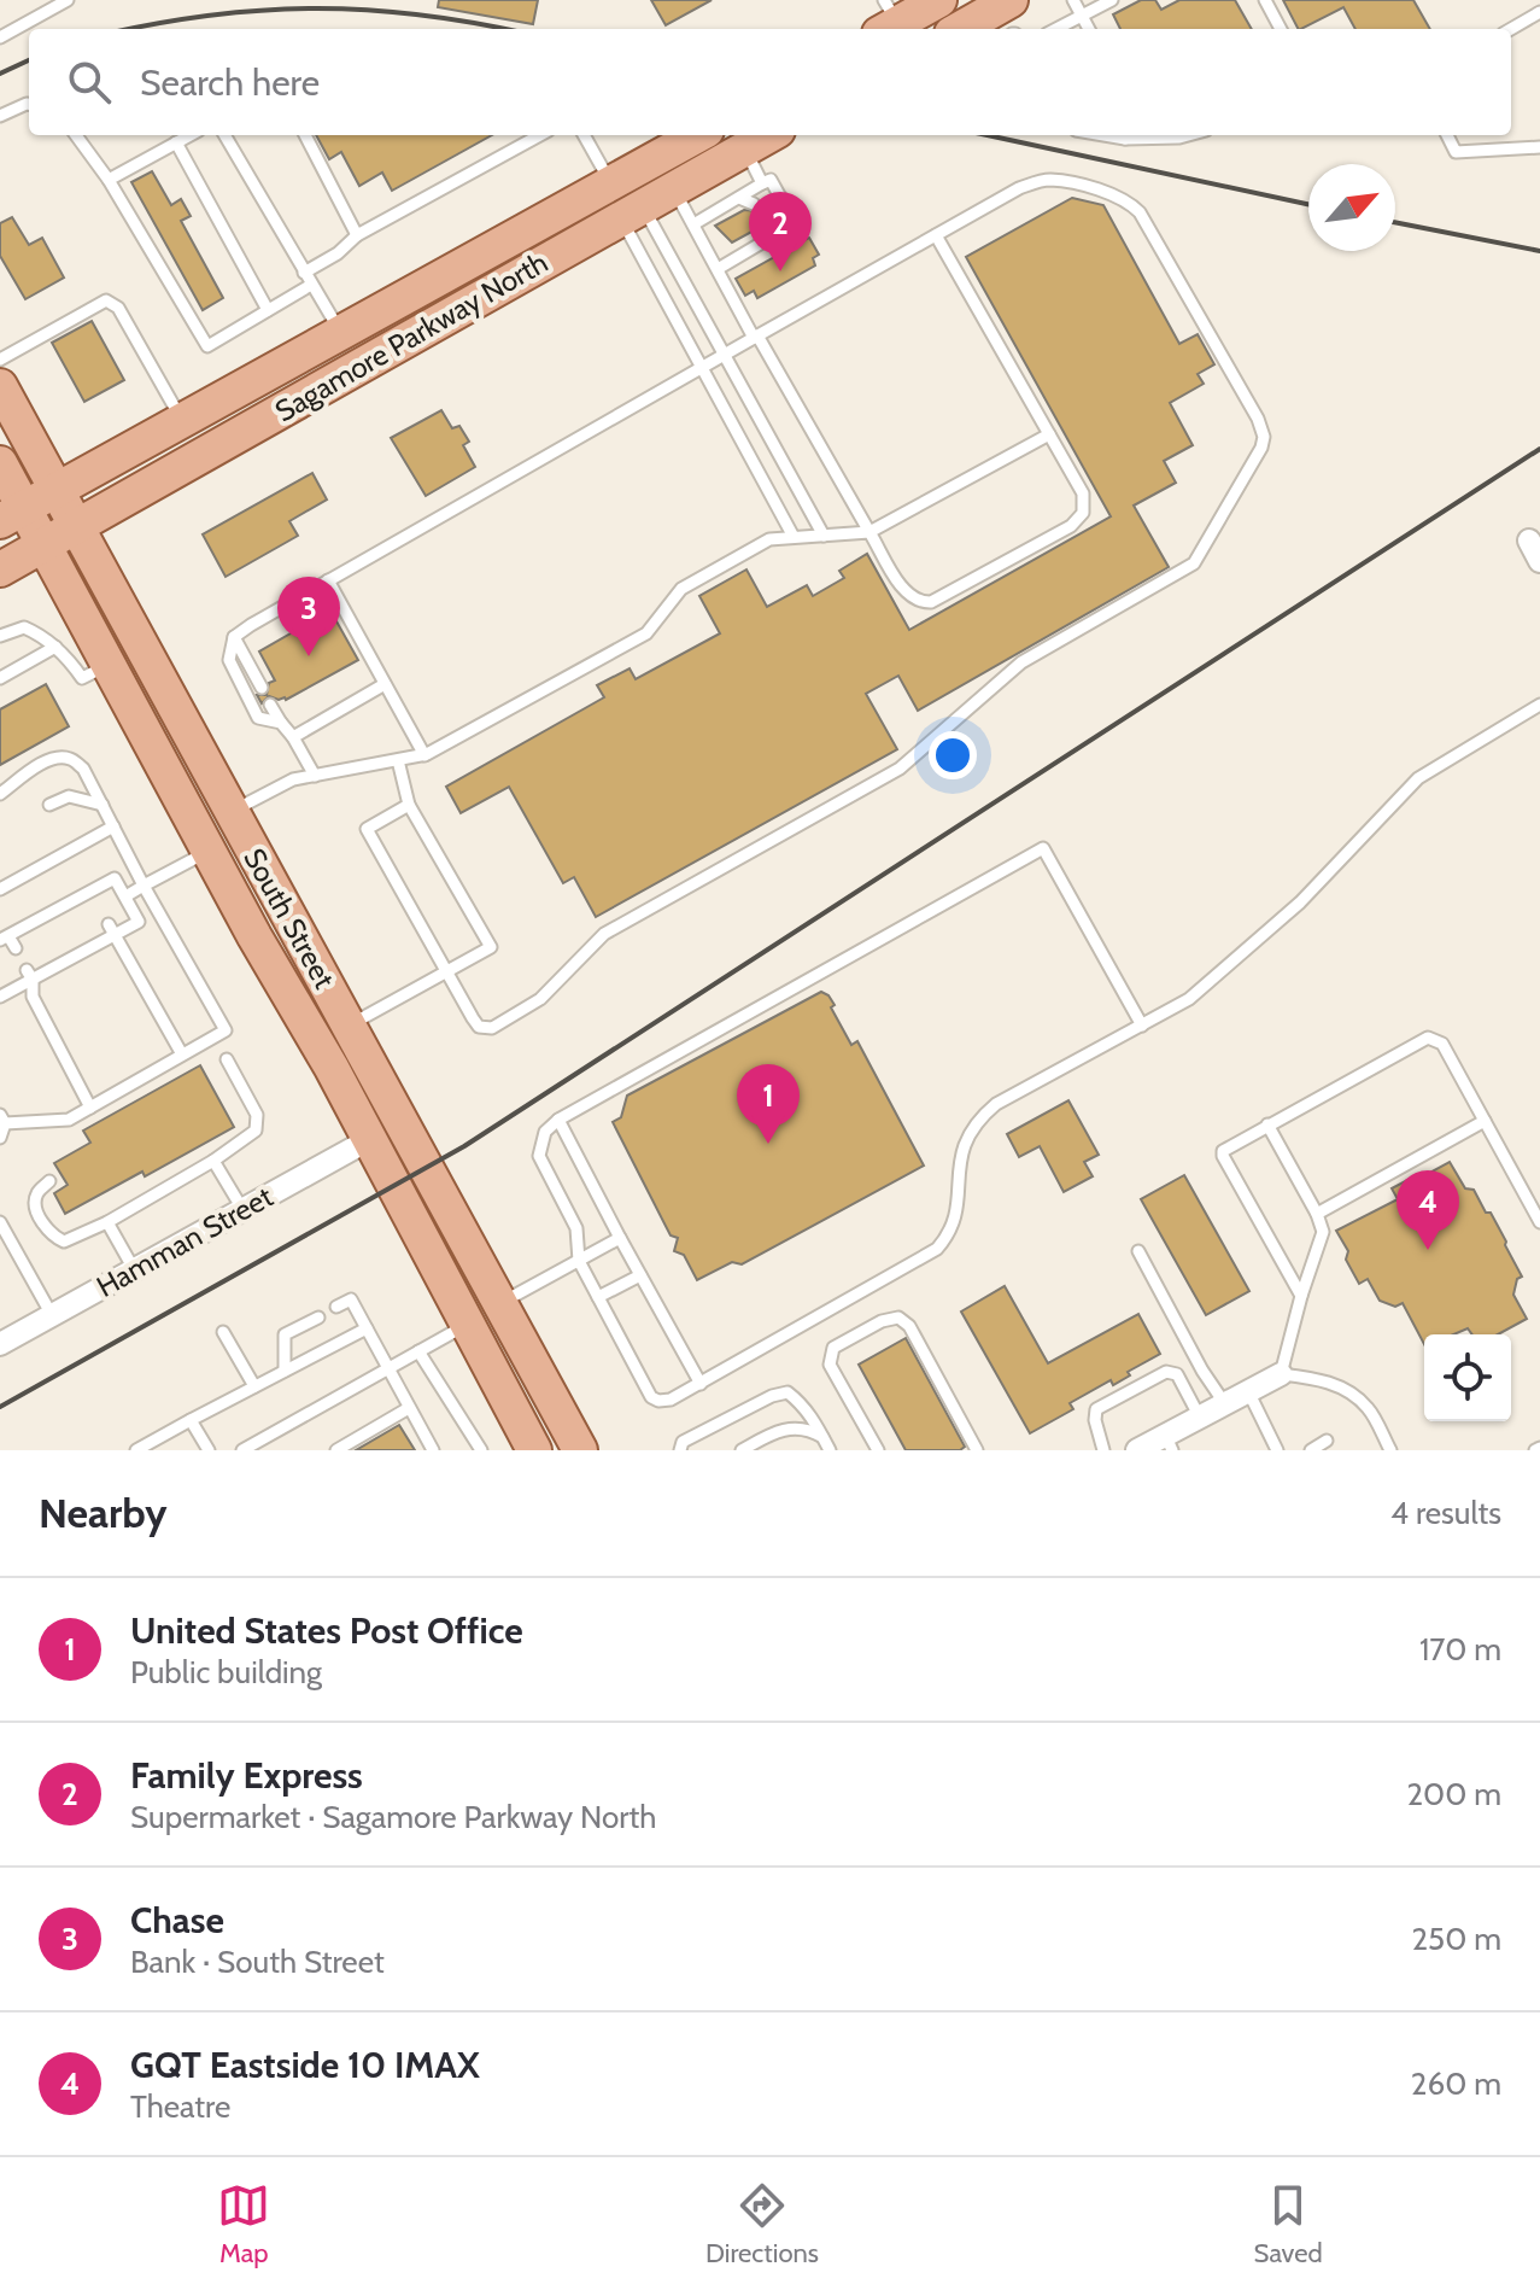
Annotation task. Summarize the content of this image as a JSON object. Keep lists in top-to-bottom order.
{
  "streets": {
    "main road": ["Sagamore Parkway North", "South Street"],
    "street": ["Hamman Street"]
  },
  "crossings": [
    ["Sagamore Parkway North", "South Street"],
    ["South Street", "Hamman Street"]
  ],
  "north": "top right",
  "page": {
    "search": "Search here",
    "pins": [
      "2",
      "3",
      "1",
      "4"
    ],
    "heading": ["Nearby", "4 results"],
    "list": [
      {
        "mark": "1",
        "name": "United States Post Office",
        "note": "Public building",
        "value": "170 m"
      },
      {
        "mark": "2",
        "name": "Family Express",
        "note": "Supermarket · Sagamore Parkway North",
        "value": "200 m"
      },
      {
        "mark": "3",
        "name": "Chase",
        "note": "Bank · South Street",
        "value": "250 m"
      },
      {
        "mark": "4",
        "name": "GQT Eastside 10 IMAX",
        "note": "Theatre",
        "value": "260 m"
      }
    ],
    "nav": ["Map", "Directions", "Saved"]
  }
}
